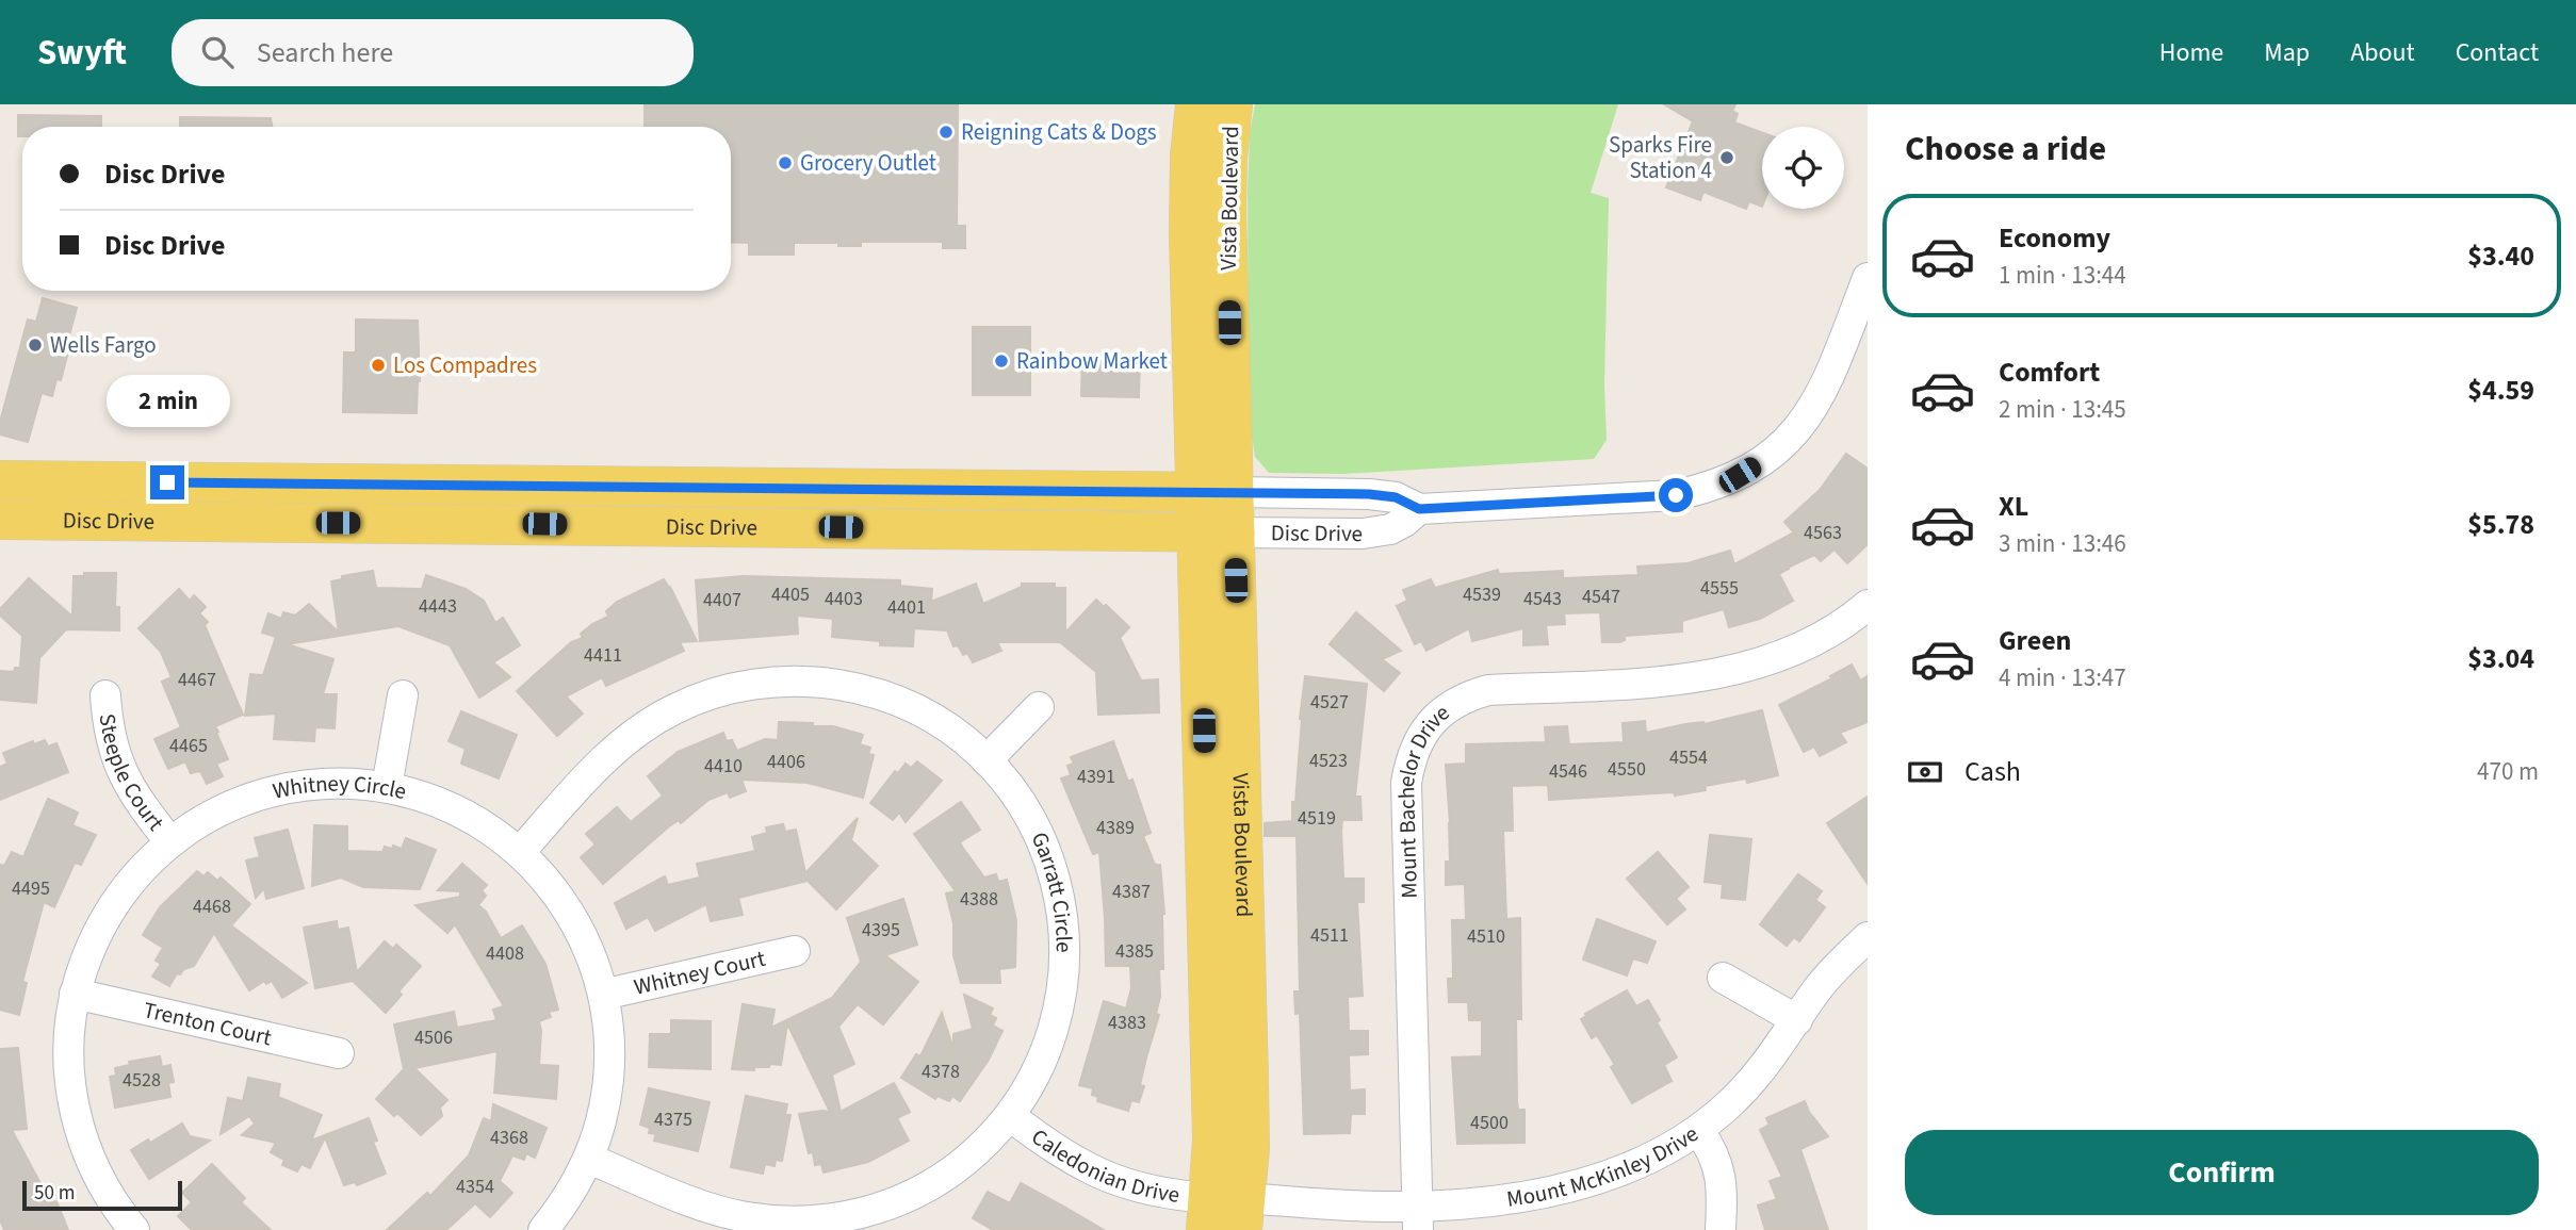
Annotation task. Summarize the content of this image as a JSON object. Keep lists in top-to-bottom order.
{
  "streets": {
    "main road": ["Vista Boulevard", "Disc Drive"],
    "street": [
      "Steeple Court",
      "Whitney Circle",
      "Mount Bachelor Drive",
      "Garratt Circle",
      "Whitney Court",
      "Trenton Court",
      "Caledonian Drive",
      "Mount McKinley Drive"
    ]
  },
  "crossings": [
    ["Vista Boulevard", "Disc Drive"],
    ["Vista Boulevard", "Caledonian Drive"],
    ["Vista Boulevard", "Mount McKinley Drive"],
    ["Steeple Court", "Whitney Circle"],
    ["Whitney Circle", "Garratt Circle"],
    ["Whitney Circle", "Whitney Court"],
    ["Whitney Circle", "Trenton Court"],
    ["Mount Bachelor Drive", "Mount McKinley Drive"],
    ["Garratt Circle", "Caledonian Drive"],
    ["Caledonian Drive", "Mount McKinley Drive"]
  ],
  "places": [
    "Reigning Cats & Dogs",
    "Sparks Fire Station 4",
    "Grocery Outlet",
    "Wells Fargo",
    "Rainbow Market",
    "Los Compadres"
  ],
  "house_numbers": [
    "4563",
    "4555",
    "4405",
    "4539",
    "4547",
    "4403",
    "4543",
    "4407",
    "4443",
    "4401",
    "4411",
    "4467",
    "4527",
    "4465",
    "4554",
    "4523",
    "4406",
    "4410",
    "4550",
    "4546",
    "4391",
    "4519",
    "4389",
    "4495",
    "4387",
    "4388",
    "4468",
    "4395",
    "4511",
    "4510",
    "4385",
    "4408",
    "4383",
    "4506",
    "4378",
    "4528",
    "4375",
    "4500",
    "4368",
    "4354"
  ],
  "scale_bar": "50 m",
  "page": {
    "header": "Swyft",
    "search": "Search here",
    "nav": [
      "Home",
      "Map",
      "About",
      "Contact"
    ],
    "heading": "Choose a ride",
    "banner": ["Disc Drive", "Disc Drive"],
    "list": [
      {
        "name": "Economy",
        "note": "1 min · 13:44",
        "value": "$3.40"
      },
      {
        "name": "Comfort",
        "note": "2 min · 13:45",
        "value": "$4.59"
      },
      {
        "name": "XL",
        "note": "3 min · 13:46",
        "value": "$5.78"
      },
      {
        "name": "Green",
        "note": "4 min · 13:47",
        "value": "$3.04"
      }
    ],
    "bubble": "2 min",
    "pay": ["Cash", "470 m"],
    "buttons": "Confirm",
    "scale": "50 m"
  }
}
